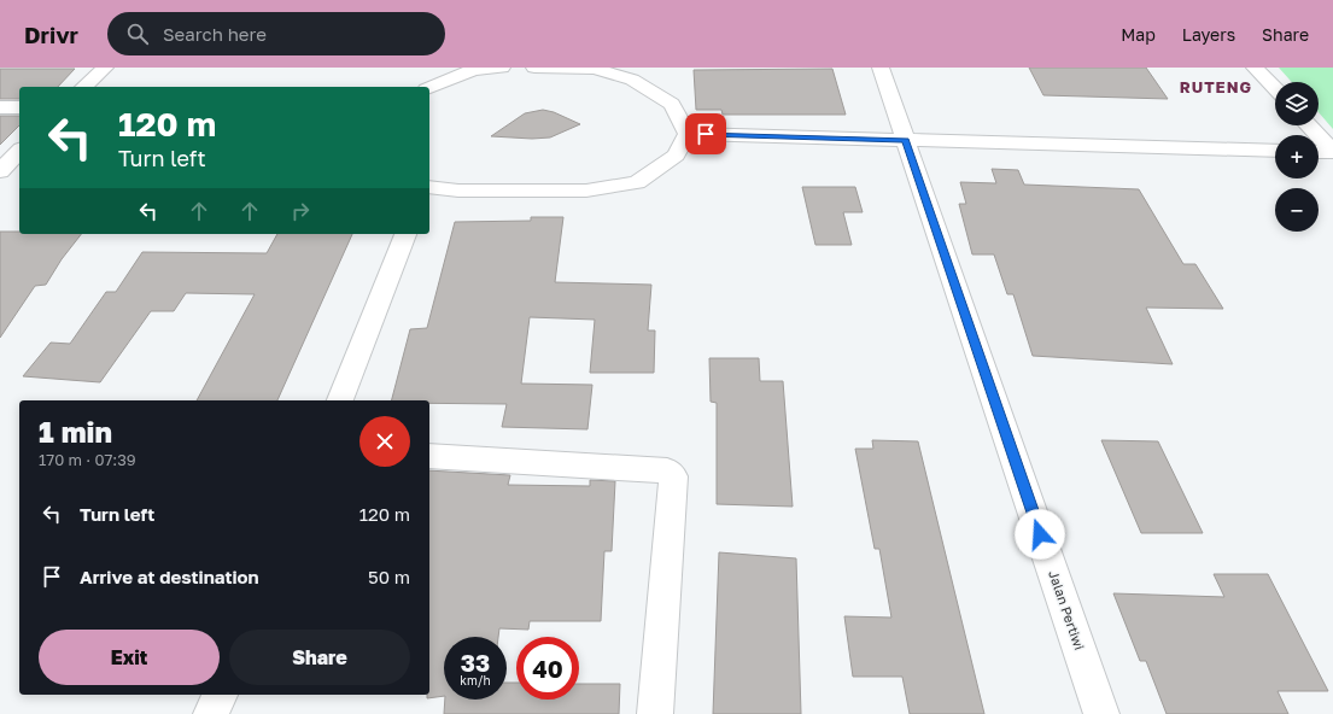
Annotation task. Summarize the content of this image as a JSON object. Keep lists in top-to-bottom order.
{
  "streets": {
    "main road": ["Jalan Pertiwi"]
  },
  "districts": ["RUTENG"],
  "page": {
    "header": "Drivr",
    "search": "Search here",
    "nav": ["Map", "Layers", "Share"],
    "map_buttons": ["+", "−"],
    "turn": ["120 m", "Turn left"],
    "heading": ["1 min", "170 m · 07:39"],
    "list": [
      {
        "name": "Turn left",
        "value": "120 m"
      },
      {
        "name": "Arrive at destination",
        "value": "50 m"
      }
    ],
    "buttons": ["Exit", "Share"],
    "speed": "33 km/h",
    "limit": "40"
  }
}
